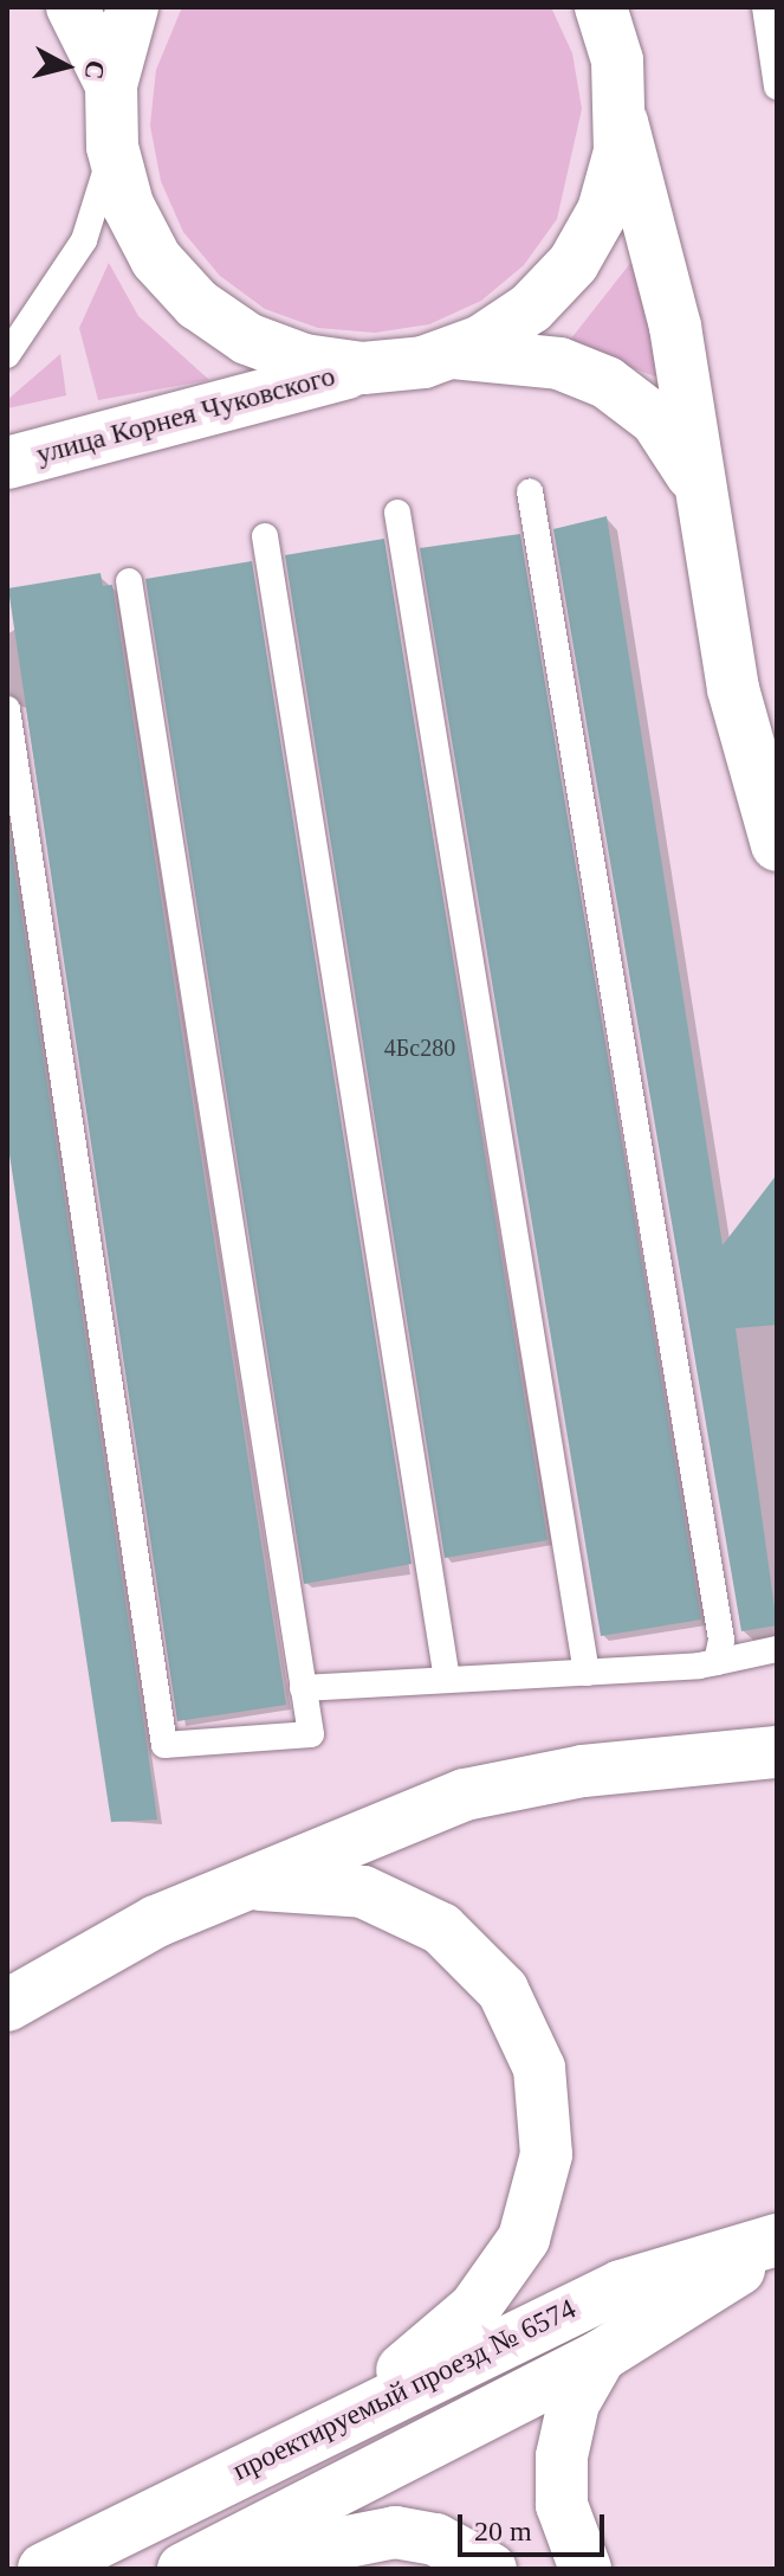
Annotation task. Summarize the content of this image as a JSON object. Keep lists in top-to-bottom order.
{
  "streets": {
    "main road": ["улица Корнея Чуковского", "проектируемый проезд № 6574"]
  },
  "house_numbers": ["4Бс280"],
  "scale_bar": "20 m",
  "north": "right"
}
